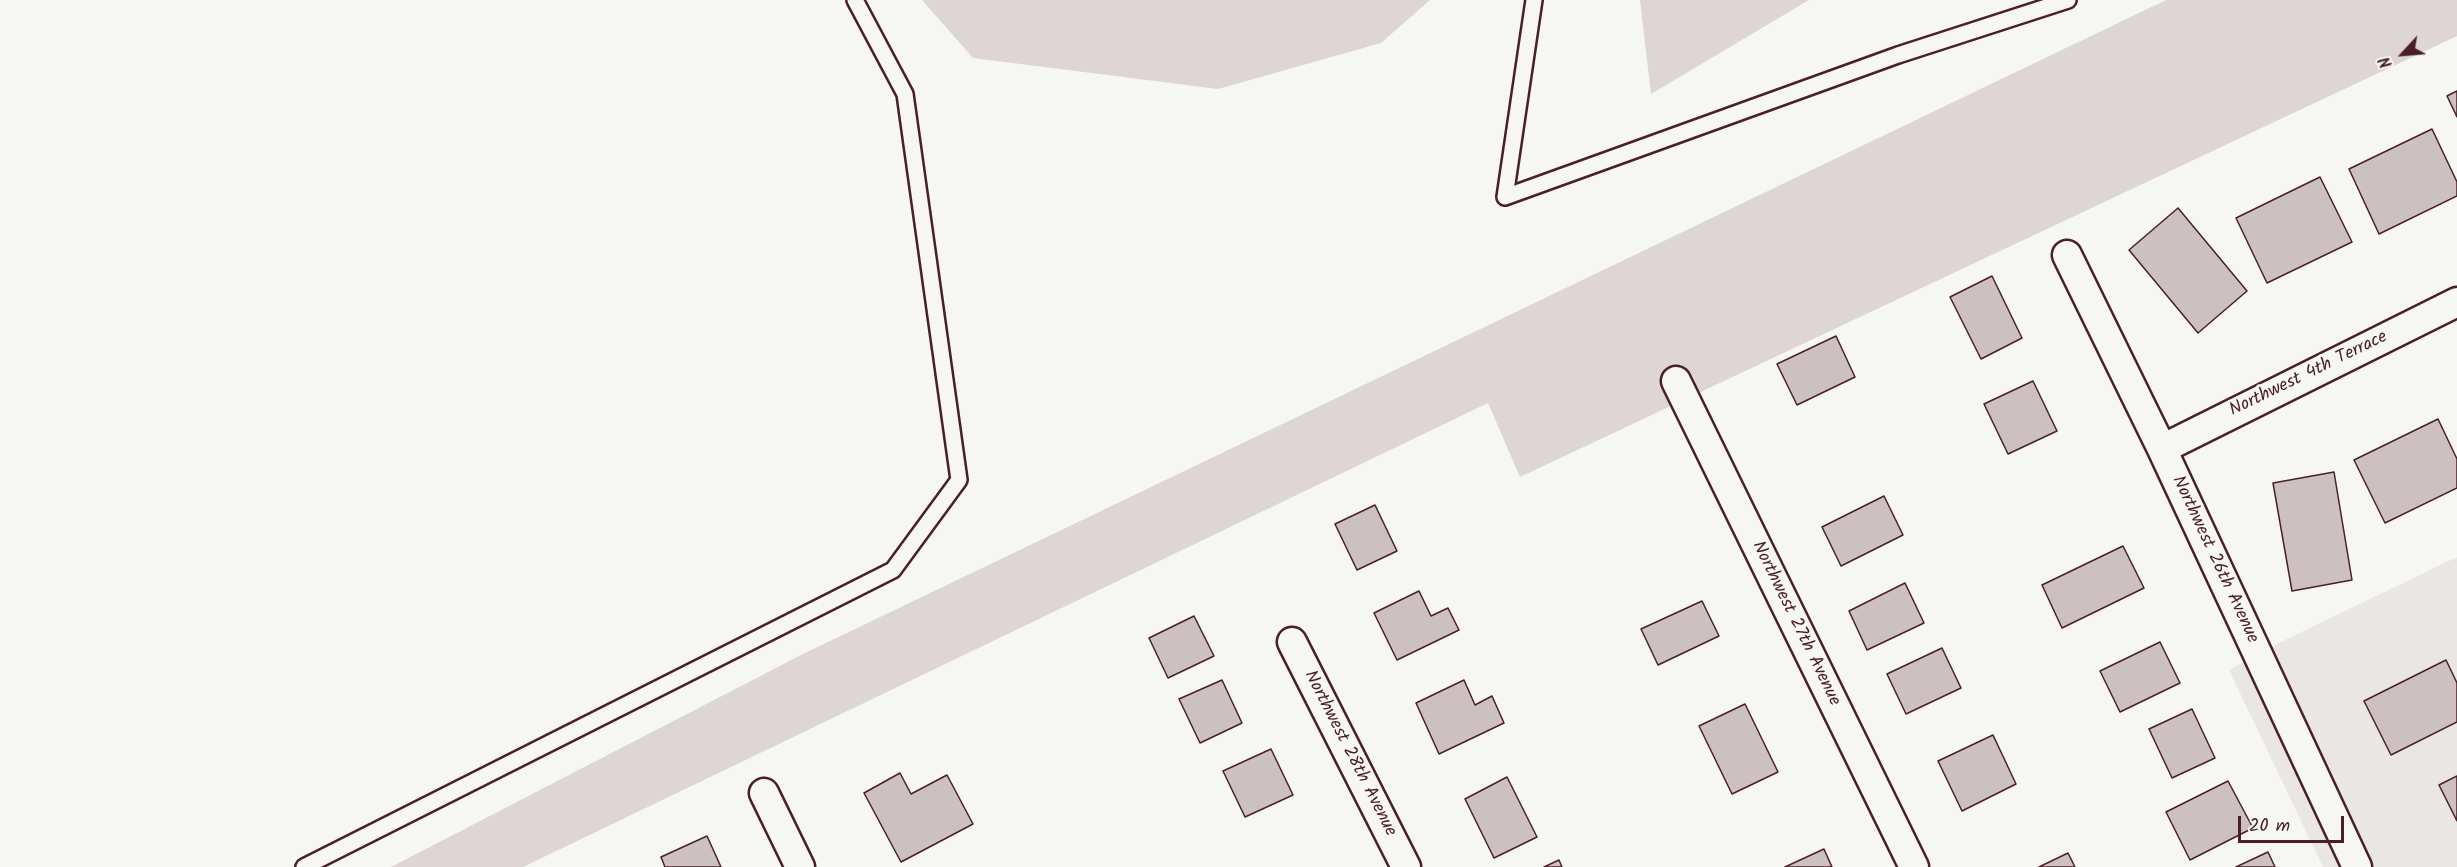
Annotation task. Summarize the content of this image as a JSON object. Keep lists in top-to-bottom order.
{
  "streets": {
    "street": [
      "Northwest 4th Terrace",
      "Northwest 26th Avenue",
      "Northwest 27th Avenue",
      "Northwest 28th Avenue"
    ]
  },
  "crossings": [
    ["Northwest 4th Terrace", "Northwest 26th Avenue"]
  ],
  "scale_bar": "20 m",
  "north": "bottom left"
}
